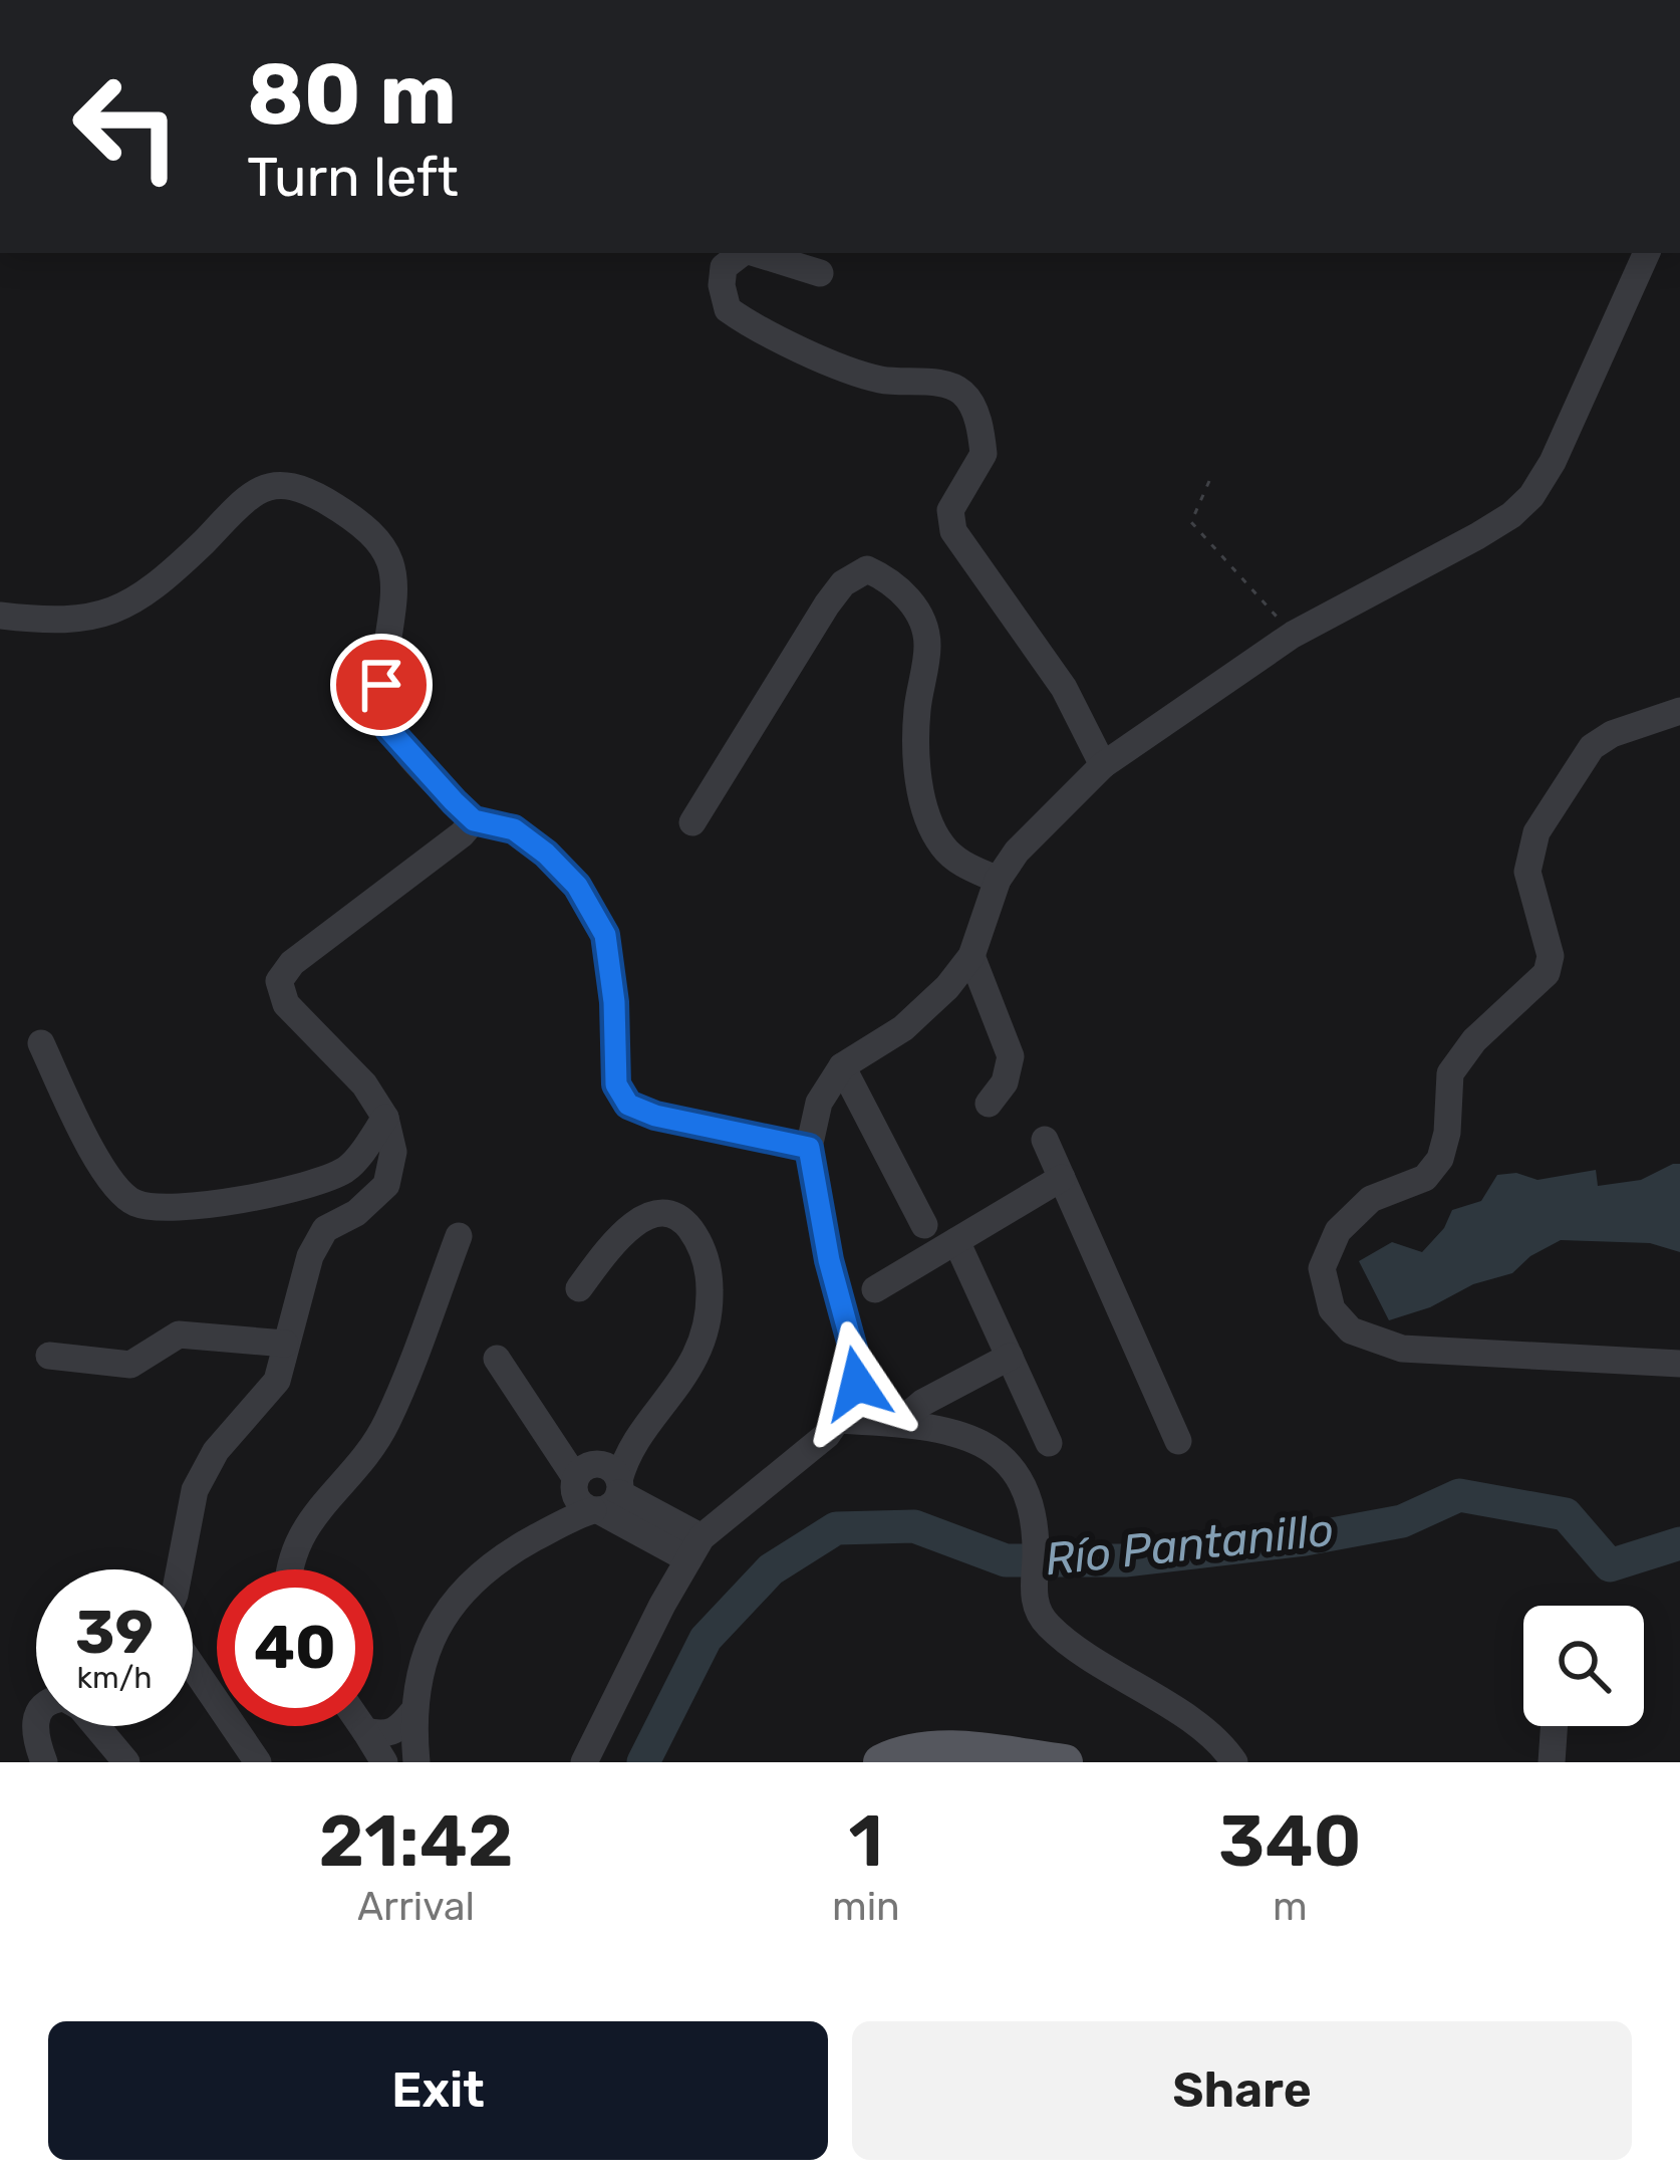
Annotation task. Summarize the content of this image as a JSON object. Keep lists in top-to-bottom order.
{
  "water": ["Río Pantanillo"],
  "page": {
    "turn": ["80 m", "Turn left"],
    "speed": "39 km/h",
    "limit": "40",
    "eta": [
      "21:42",
      "Arrival",
      "1",
      "min",
      "340",
      "m"
    ],
    "buttons": ["Exit", "Share"]
  }
}
